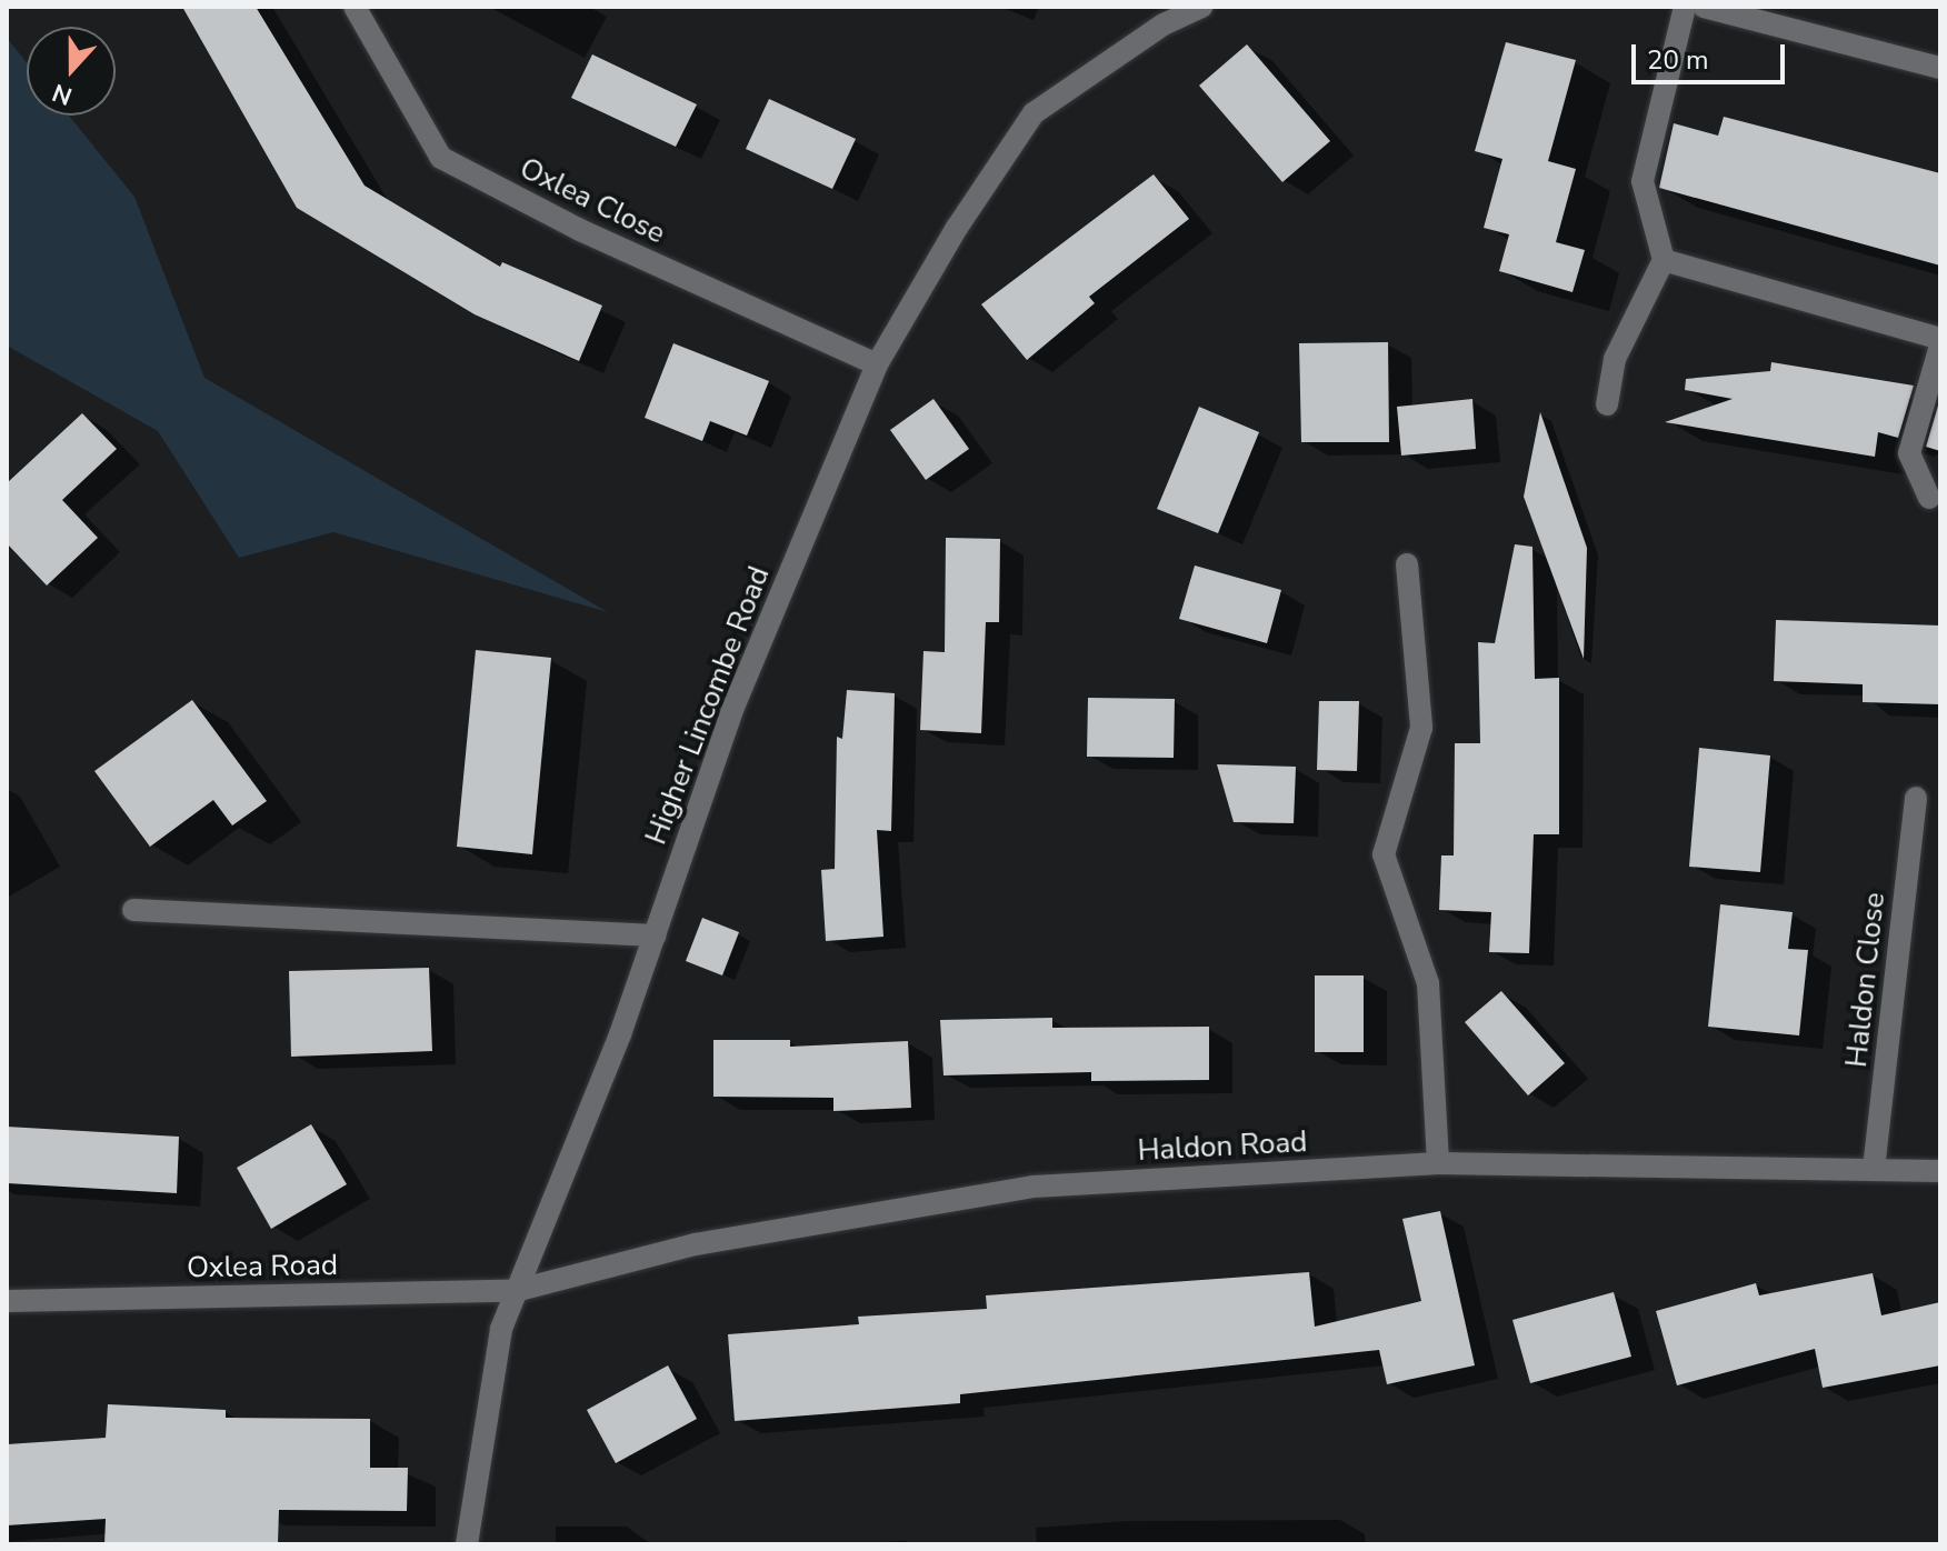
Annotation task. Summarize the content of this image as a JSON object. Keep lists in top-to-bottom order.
{
  "streets": {
    "street": [
      "Oxlea Close",
      "Higher Lincombe Road",
      "Haldon Close",
      "Haldon Road",
      "Oxlea Road"
    ]
  },
  "crossings": [
    ["Oxlea Close", "Higher Lincombe Road"],
    ["Higher Lincombe Road", "Haldon Road"],
    ["Higher Lincombe Road", "Oxlea Road"],
    ["Haldon Close", "Haldon Road"],
    ["Haldon Road", "Oxlea Road"]
  ],
  "scale_bar": "20 m",
  "north": "bottom"
}
